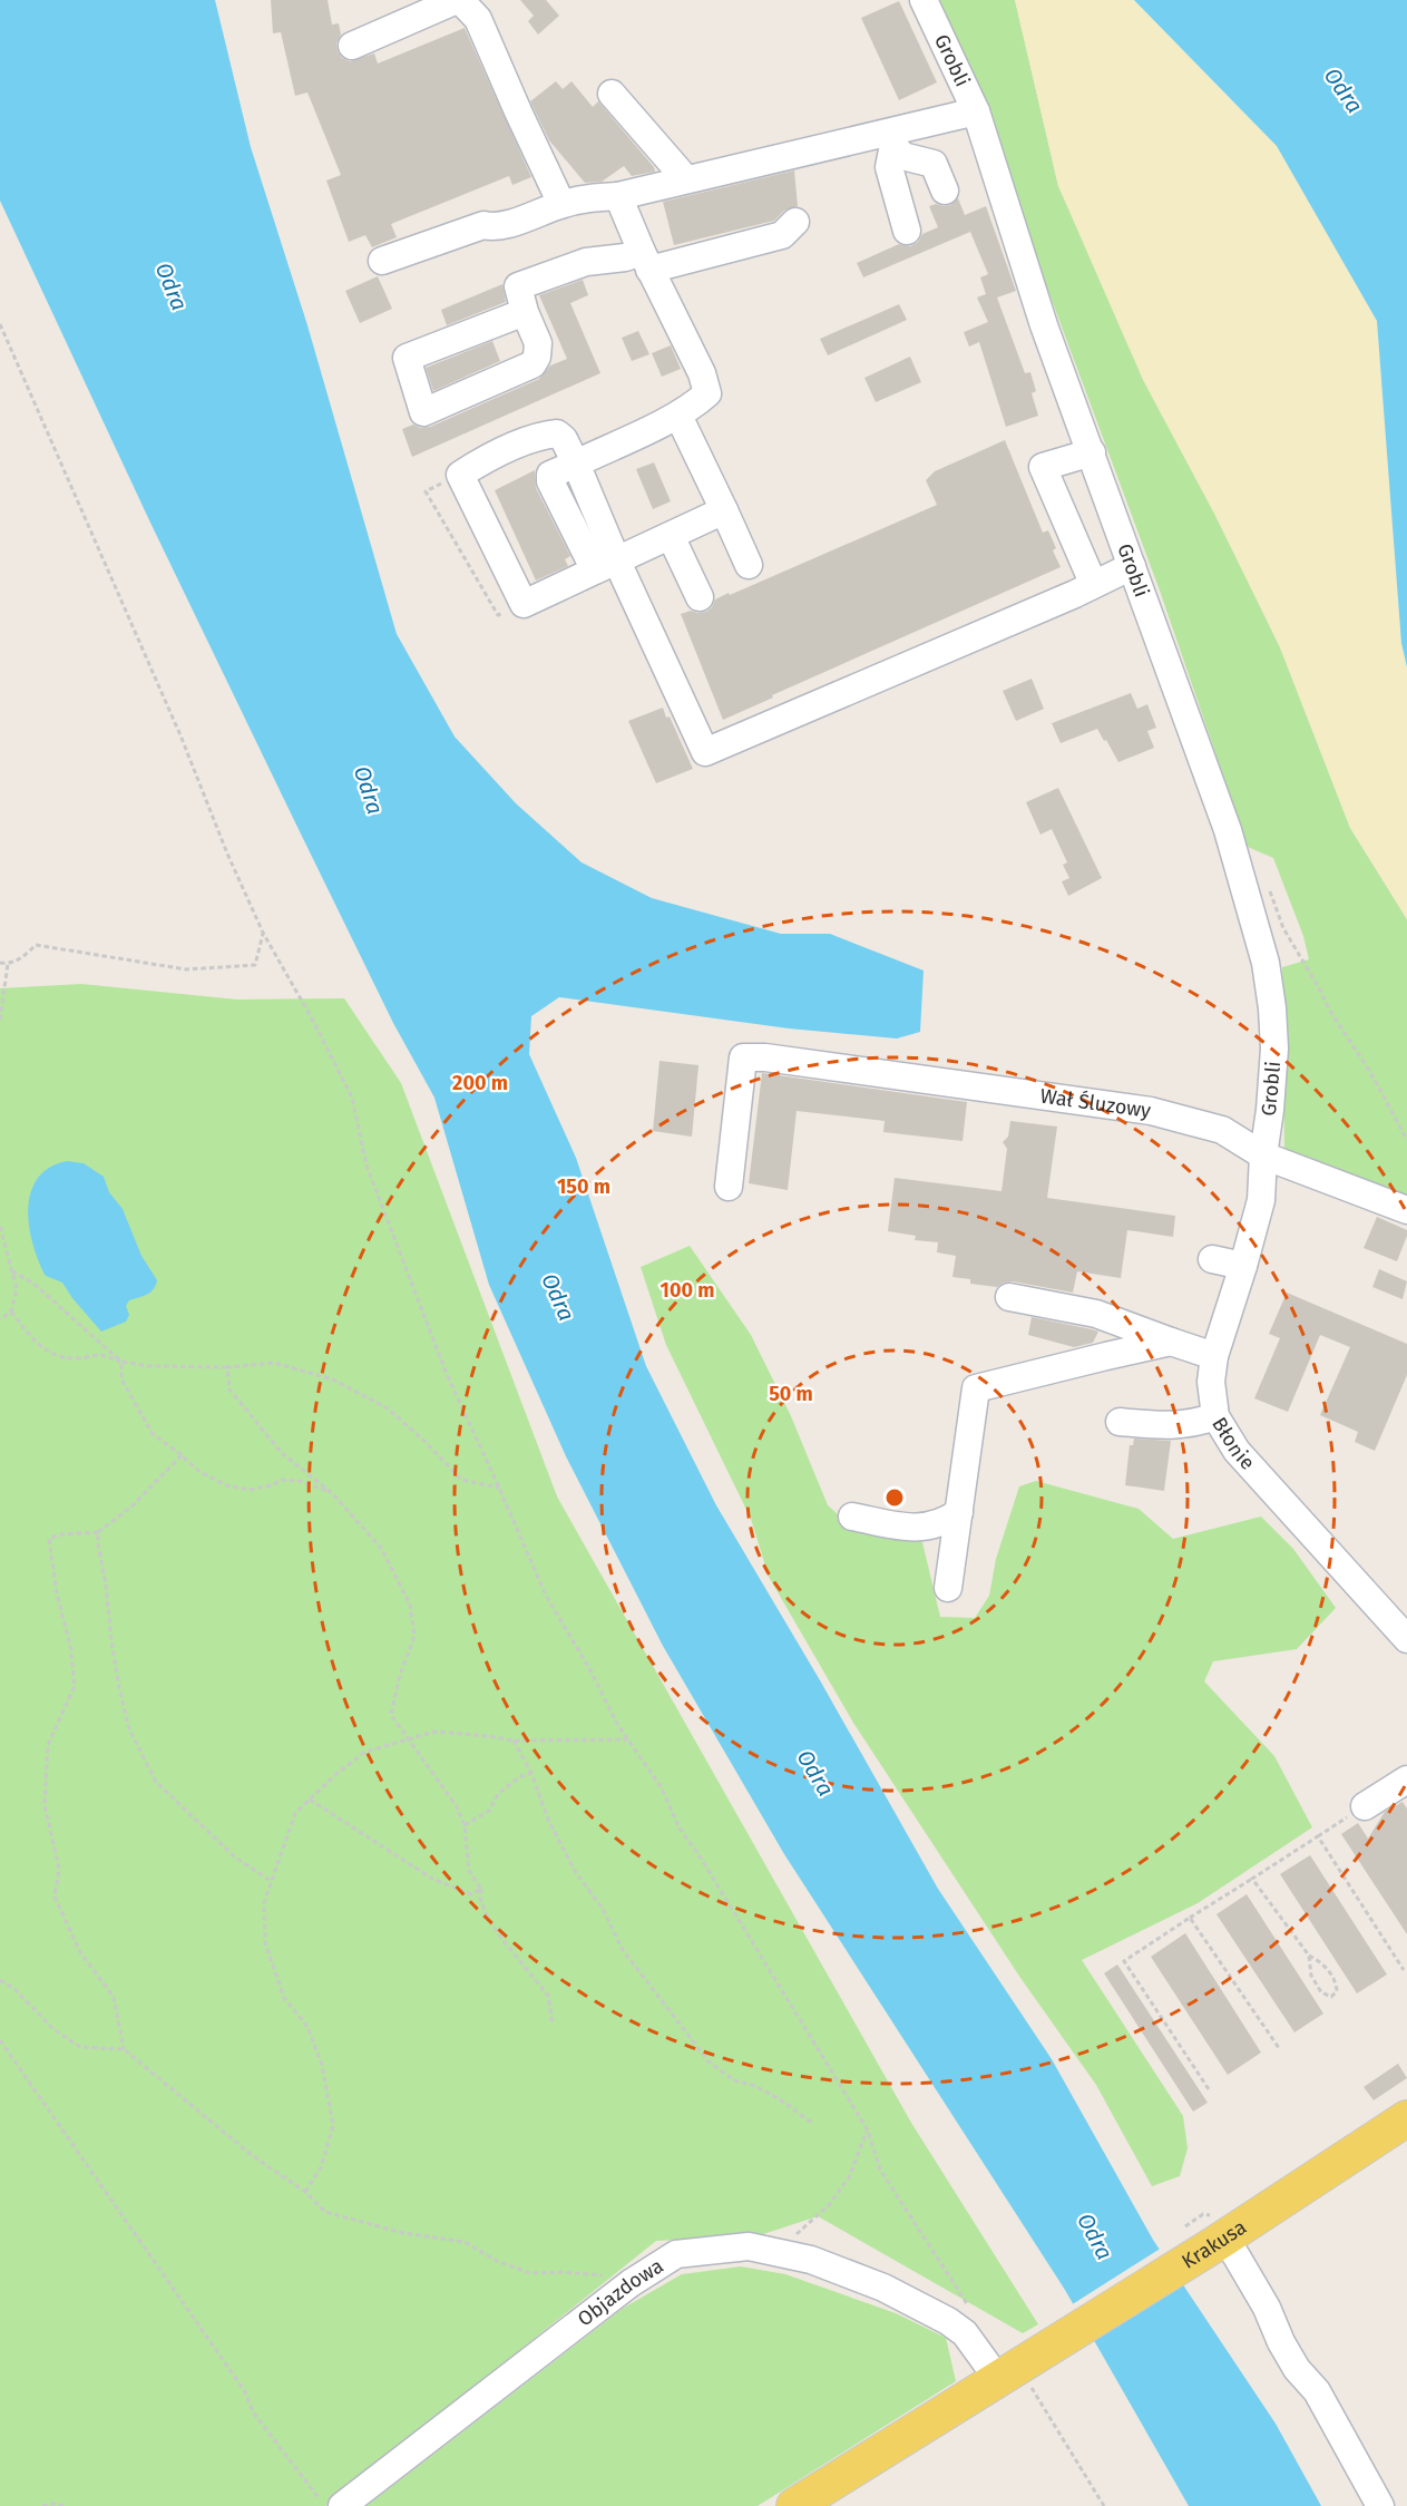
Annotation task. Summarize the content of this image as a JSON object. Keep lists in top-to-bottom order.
{
  "streets": {
    "main road": ["Krakusa"],
    "street": [
      "Grobli",
      "Wał Śluzowy",
      "Błonie",
      "Objazdowa"
    ]
  },
  "crossings": [
    ["Grobli", "Wał Śluzowy"],
    ["Grobli", "Błonie"],
    ["Wał Śluzowy", "Błonie"],
    ["Krakusa", "Objazdowa"]
  ],
  "water": ["Odra"],
  "rings": [
    "200 m",
    "150 m",
    "100 m",
    "50 m"
  ]
}
